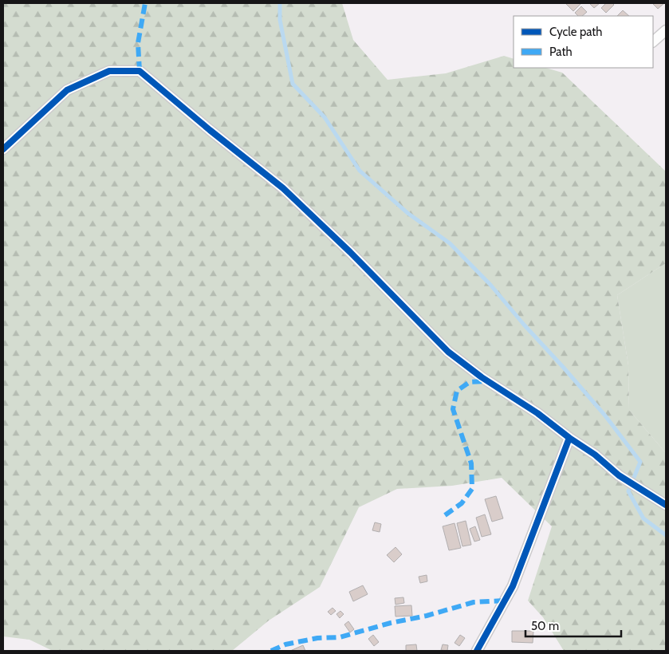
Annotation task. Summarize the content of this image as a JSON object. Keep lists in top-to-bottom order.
{
  "legend": ["Cycle path", "Path"],
  "scale_bar": "50 m"
}
